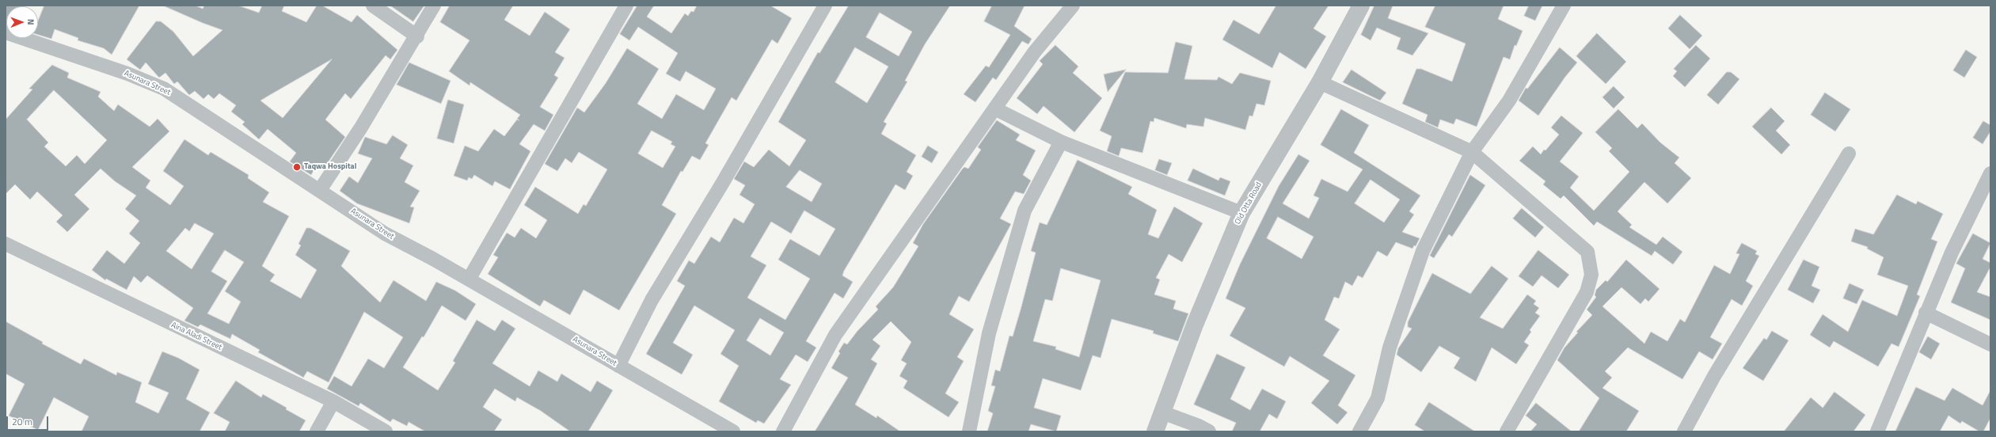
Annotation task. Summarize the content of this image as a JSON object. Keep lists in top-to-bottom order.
{
  "streets": {
    "street": ["Asunara Street", "Old Otta Road", "Aina Aladi Street"]
  },
  "places": ["Taqwa Hospital"],
  "scale_bar": "20 m",
  "north": "right"
}
